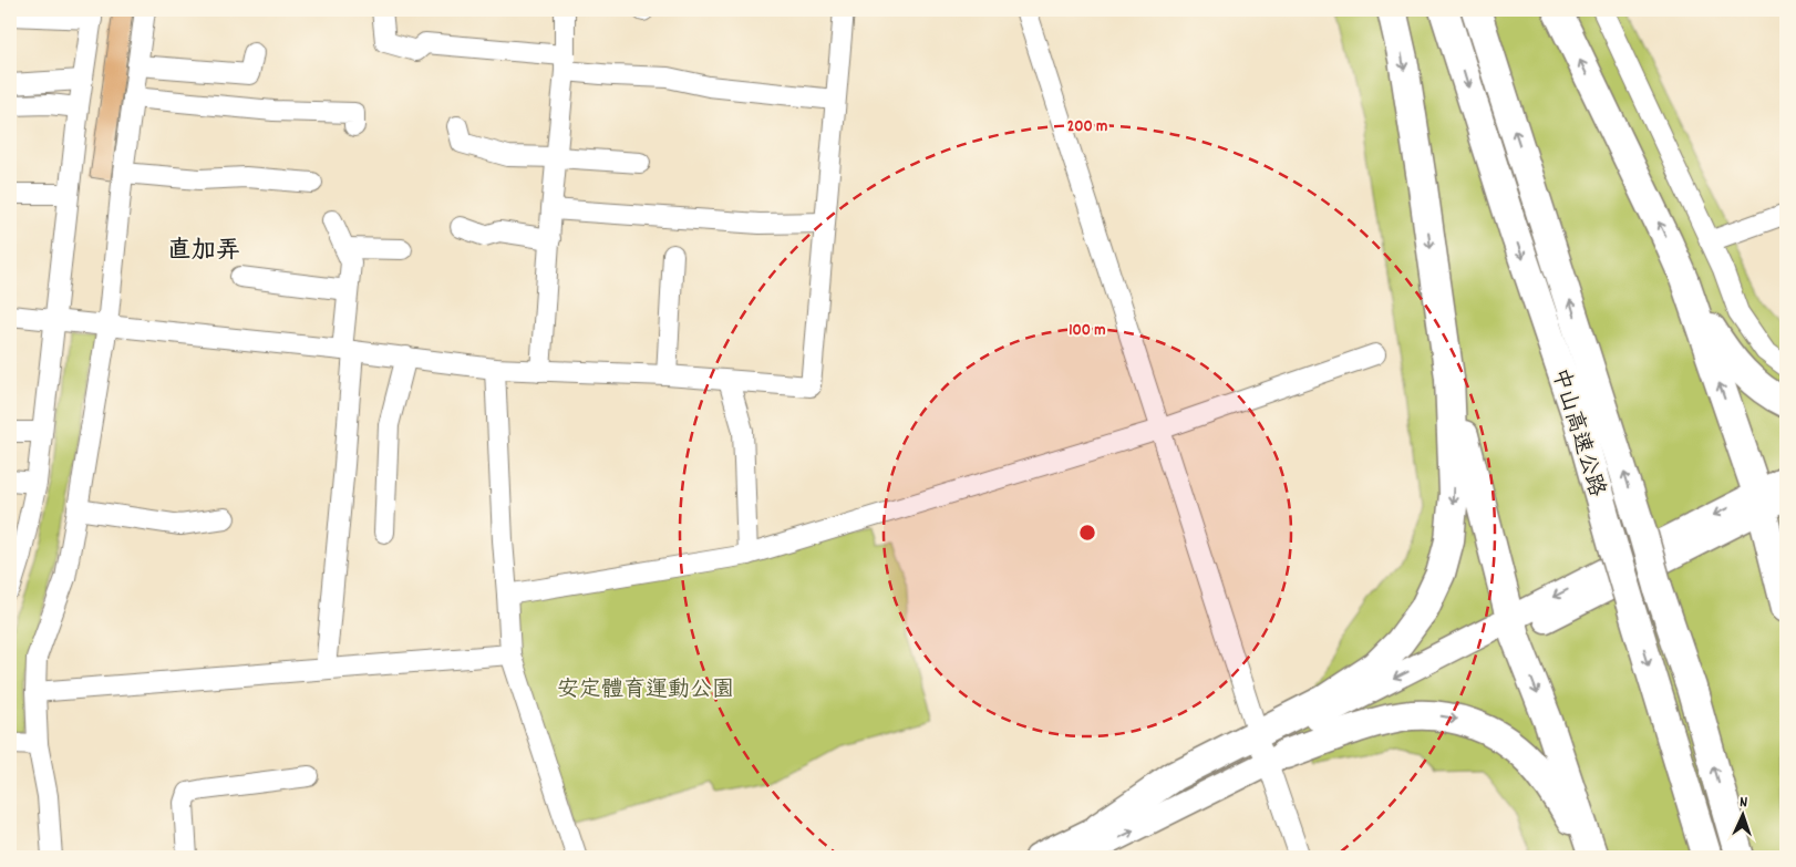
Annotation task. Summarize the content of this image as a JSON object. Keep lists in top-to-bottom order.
{
  "streets": {
    "highway": ["中山高速公路"]
  },
  "districts": ["直加弄"],
  "parks": ["安定體育運動公園"],
  "north": "top",
  "rings": ["200 m", "100 m"]
}
